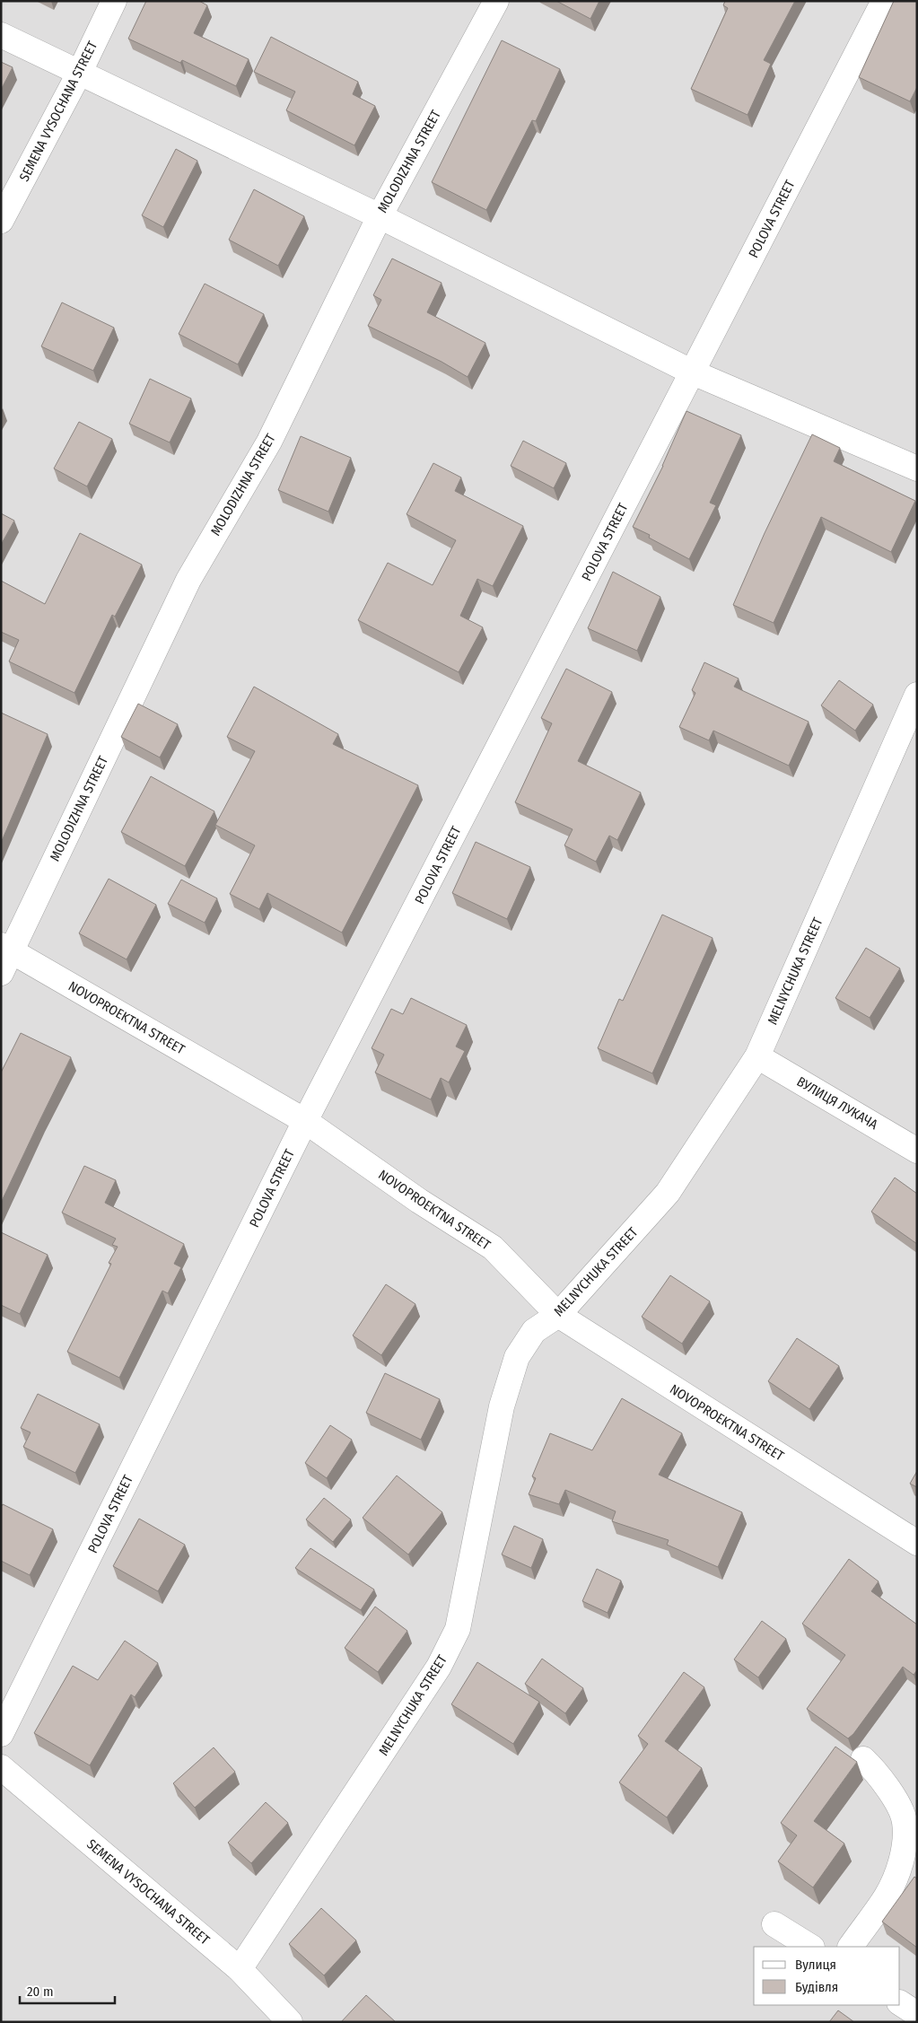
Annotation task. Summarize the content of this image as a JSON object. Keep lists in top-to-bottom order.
{
  "streets": {
    "street": [
      "SEMENA VYSOCHANA STREET",
      "MOLODIZHNA STREET",
      "POLOVA STREET",
      "MELNYCHUKA STREET",
      "NOVOPROEKTNA STREET",
      "ВУЛИЦЯ ЛУКАЧА"
    ]
  },
  "crossings": [
    ["SEMENA VYSOCHANA STREET", "MELNYCHUKA STREET"],
    ["MOLODIZHNA STREET", "NOVOPROEKTNA STREET"],
    ["POLOVA STREET", "NOVOPROEKTNA STREET"],
    ["MELNYCHUKA STREET", "NOVOPROEKTNA STREET"],
    ["MELNYCHUKA STREET", "ВУЛИЦЯ ЛУКАЧА"]
  ],
  "legend": ["Вулиця", "Будівля"],
  "scale_bar": "20 m"
}
